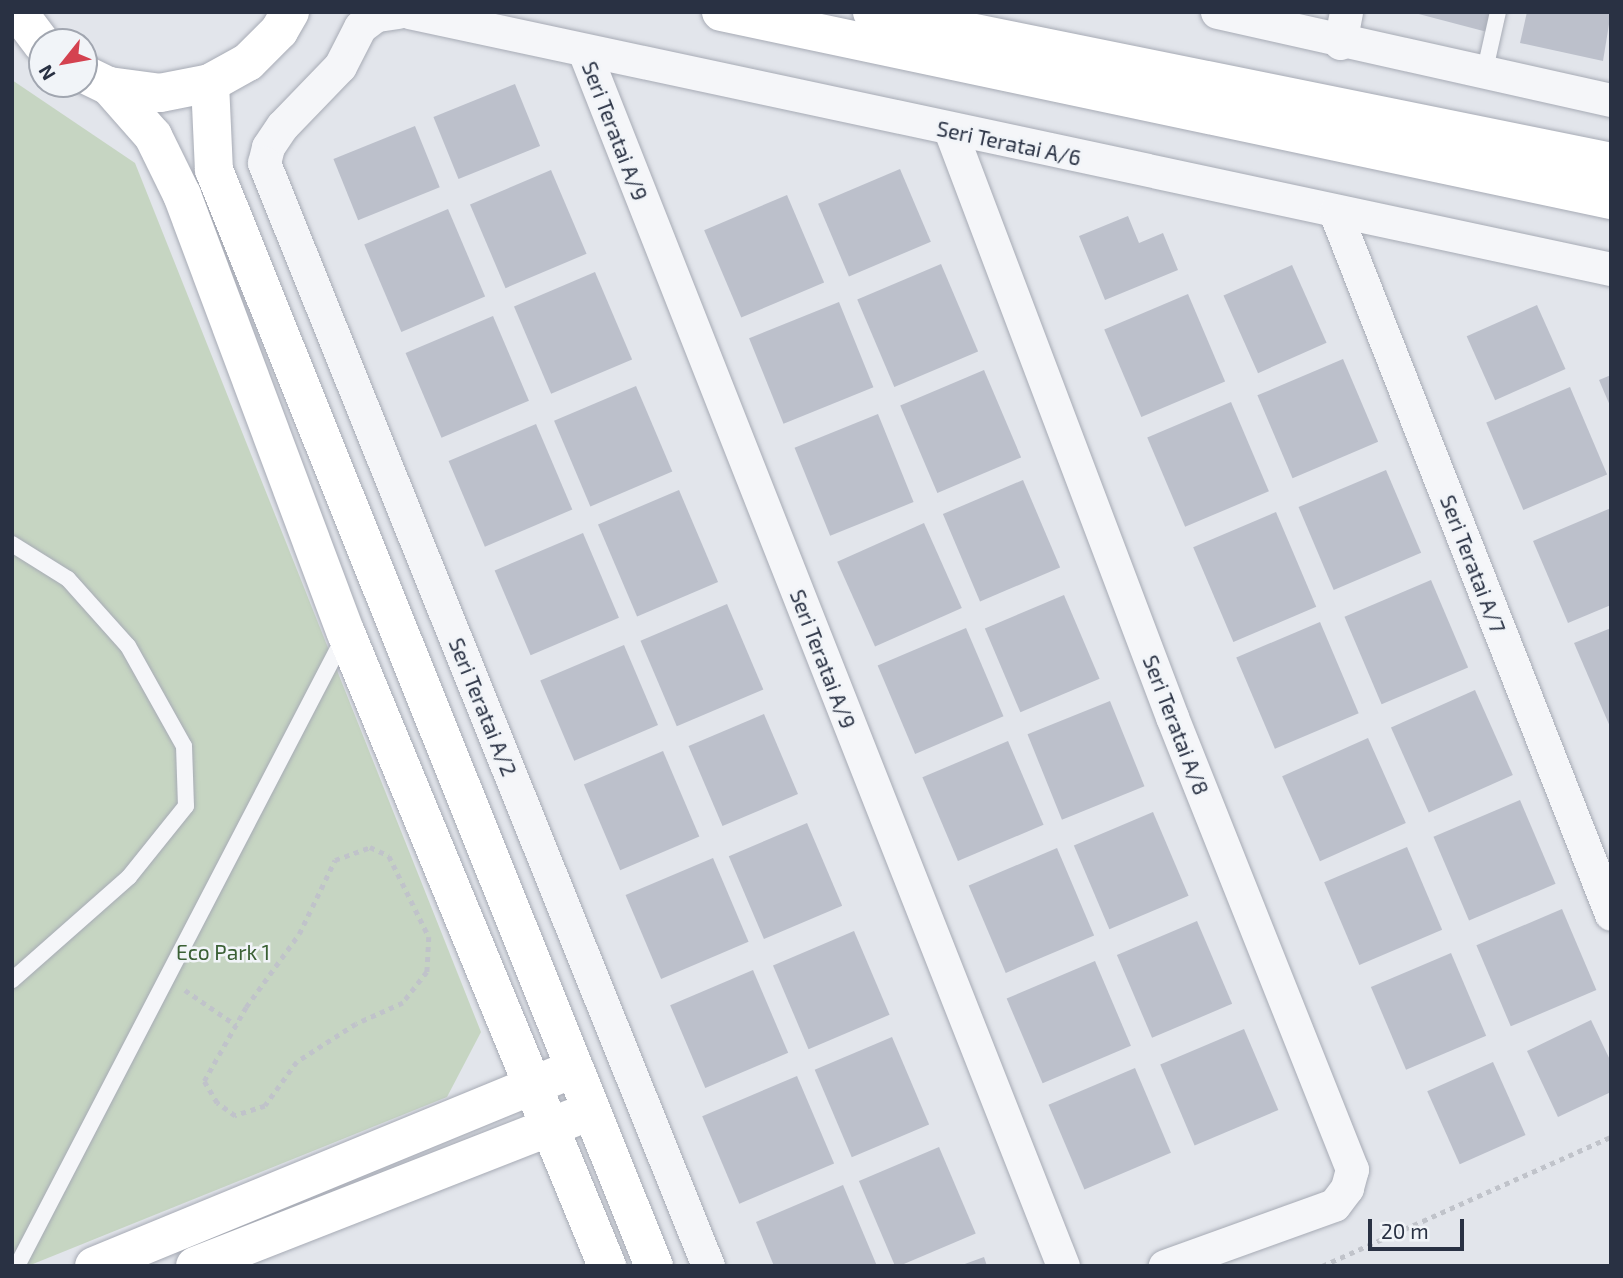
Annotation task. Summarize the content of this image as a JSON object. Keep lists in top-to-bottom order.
{
  "streets": {
    "street": [
      "Seri Teratai A/9",
      "Seri Teratai A/6",
      "Seri Teratai A/7",
      "Seri Teratai A/2",
      "Seri Teratai A/8"
    ]
  },
  "crossings": [
    ["Seri Teratai A/9", "Seri Teratai A/6"],
    ["Seri Teratai A/6", "Seri Teratai A/7"],
    ["Seri Teratai A/6", "Seri Teratai A/8"]
  ],
  "parks": ["Eco Park 1"],
  "scale_bar": "20 m",
  "north": "bottom left"
}
